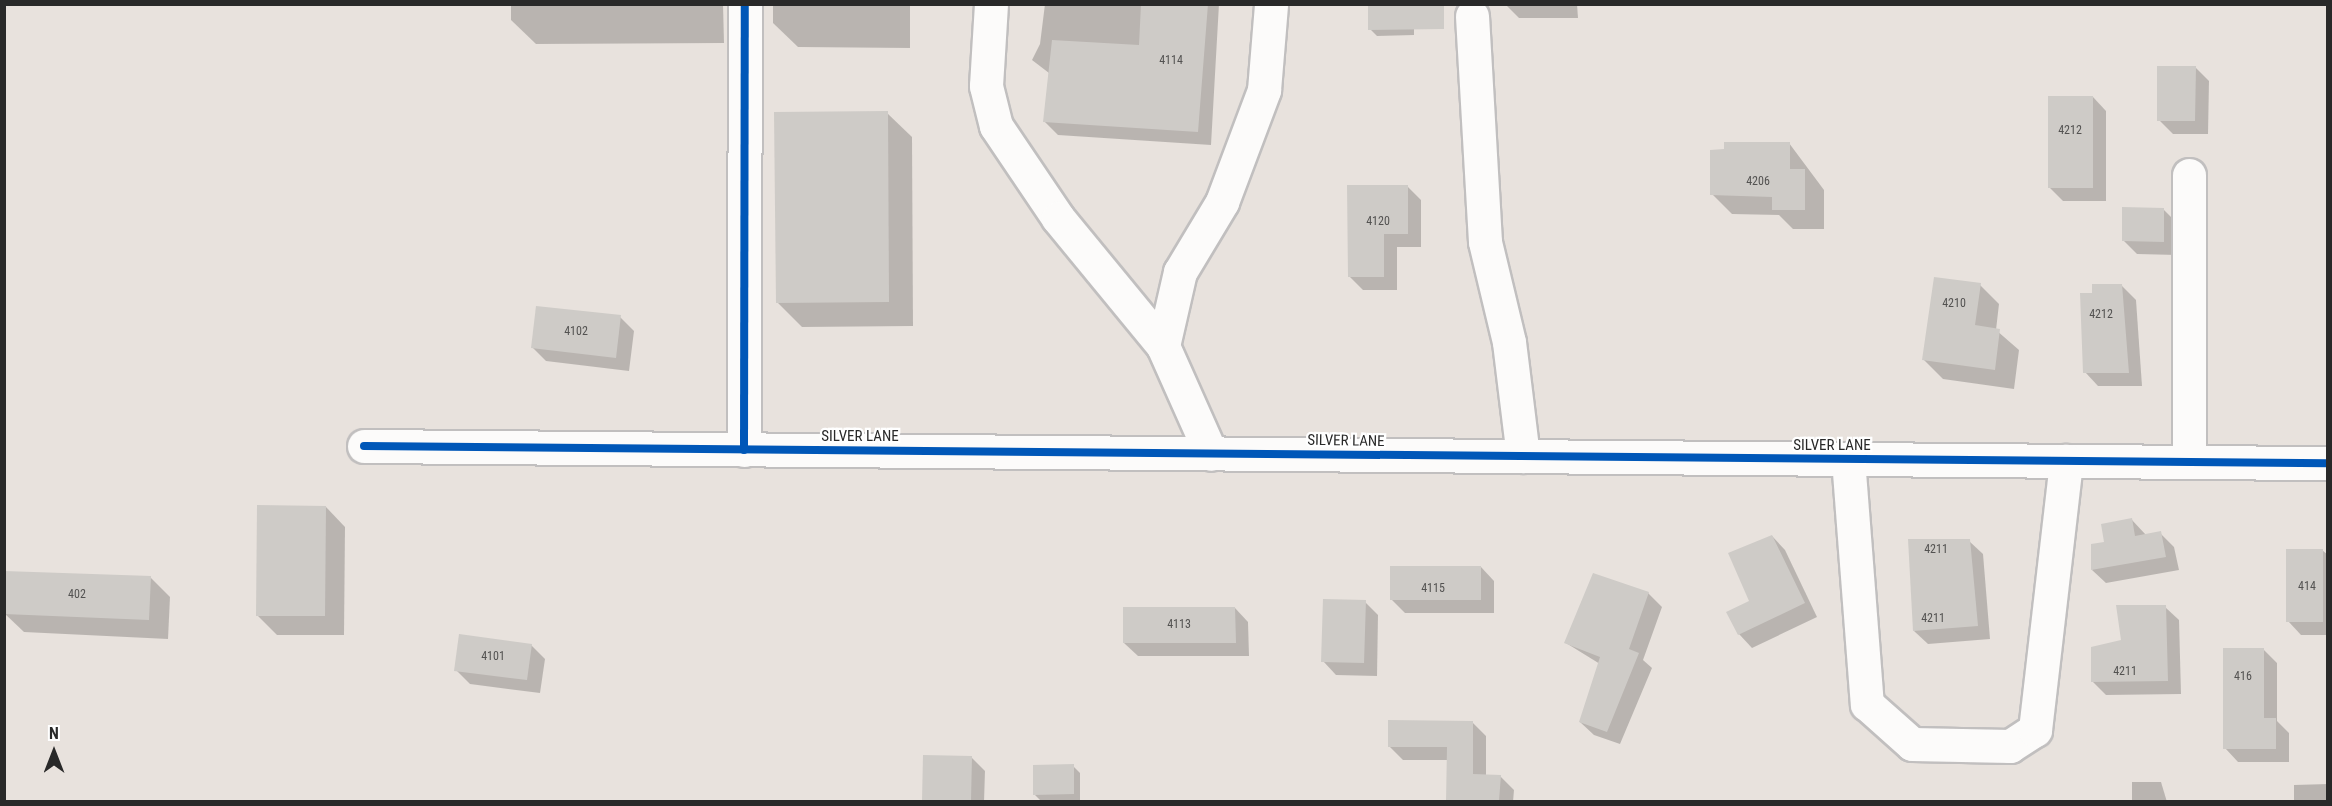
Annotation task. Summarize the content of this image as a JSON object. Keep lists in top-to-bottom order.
{
  "streets": {
    "street": ["SILVER LANE"]
  },
  "house_numbers": [
    "4114",
    "4212",
    "4206",
    "4120",
    "4210",
    "4212",
    "4102",
    "4211",
    "414",
    "4115",
    "402",
    "4211",
    "4113",
    "4101",
    "4211",
    "416"
  ],
  "north": "top"
}
